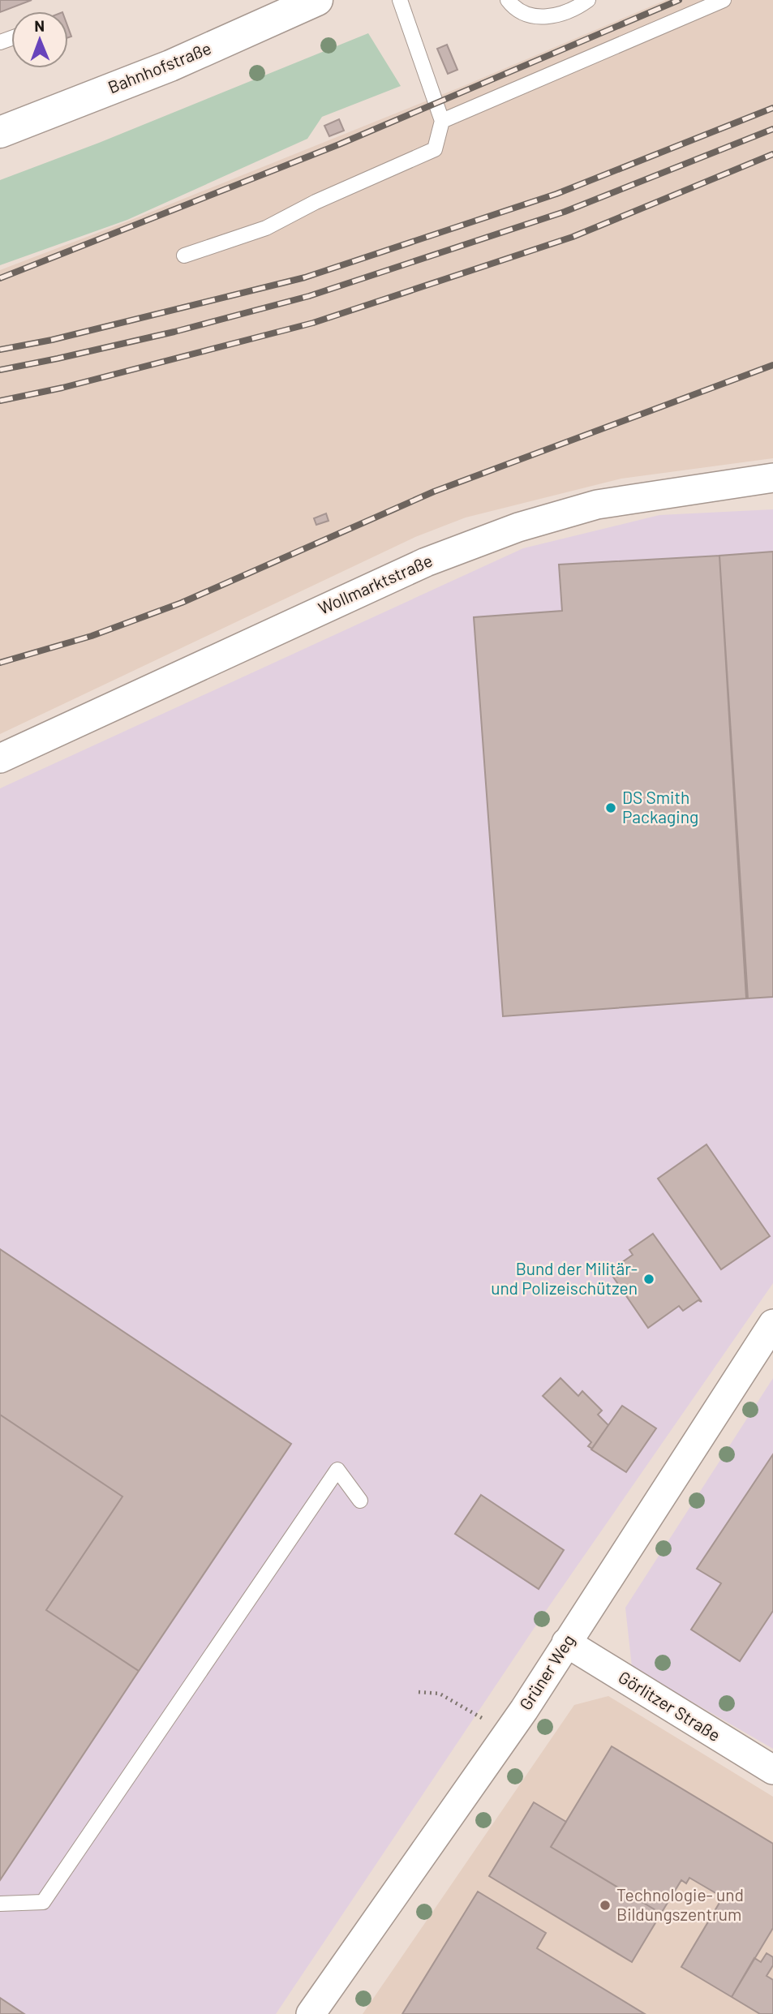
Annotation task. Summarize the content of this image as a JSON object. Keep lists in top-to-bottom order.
{
  "streets": {
    "main road": ["Bahnhofstraße"],
    "street": ["Wollmarktstraße", "Grüner Weg", "Görlitzer Straße"]
  },
  "crossings": [
    ["Grüner Weg", "Görlitzer Straße"]
  ],
  "places": ["DS Smith Packaging", "Bund der Militär- und Polizeischützen", "Technologie- und Bildungszentrum"],
  "north": "top"
}
